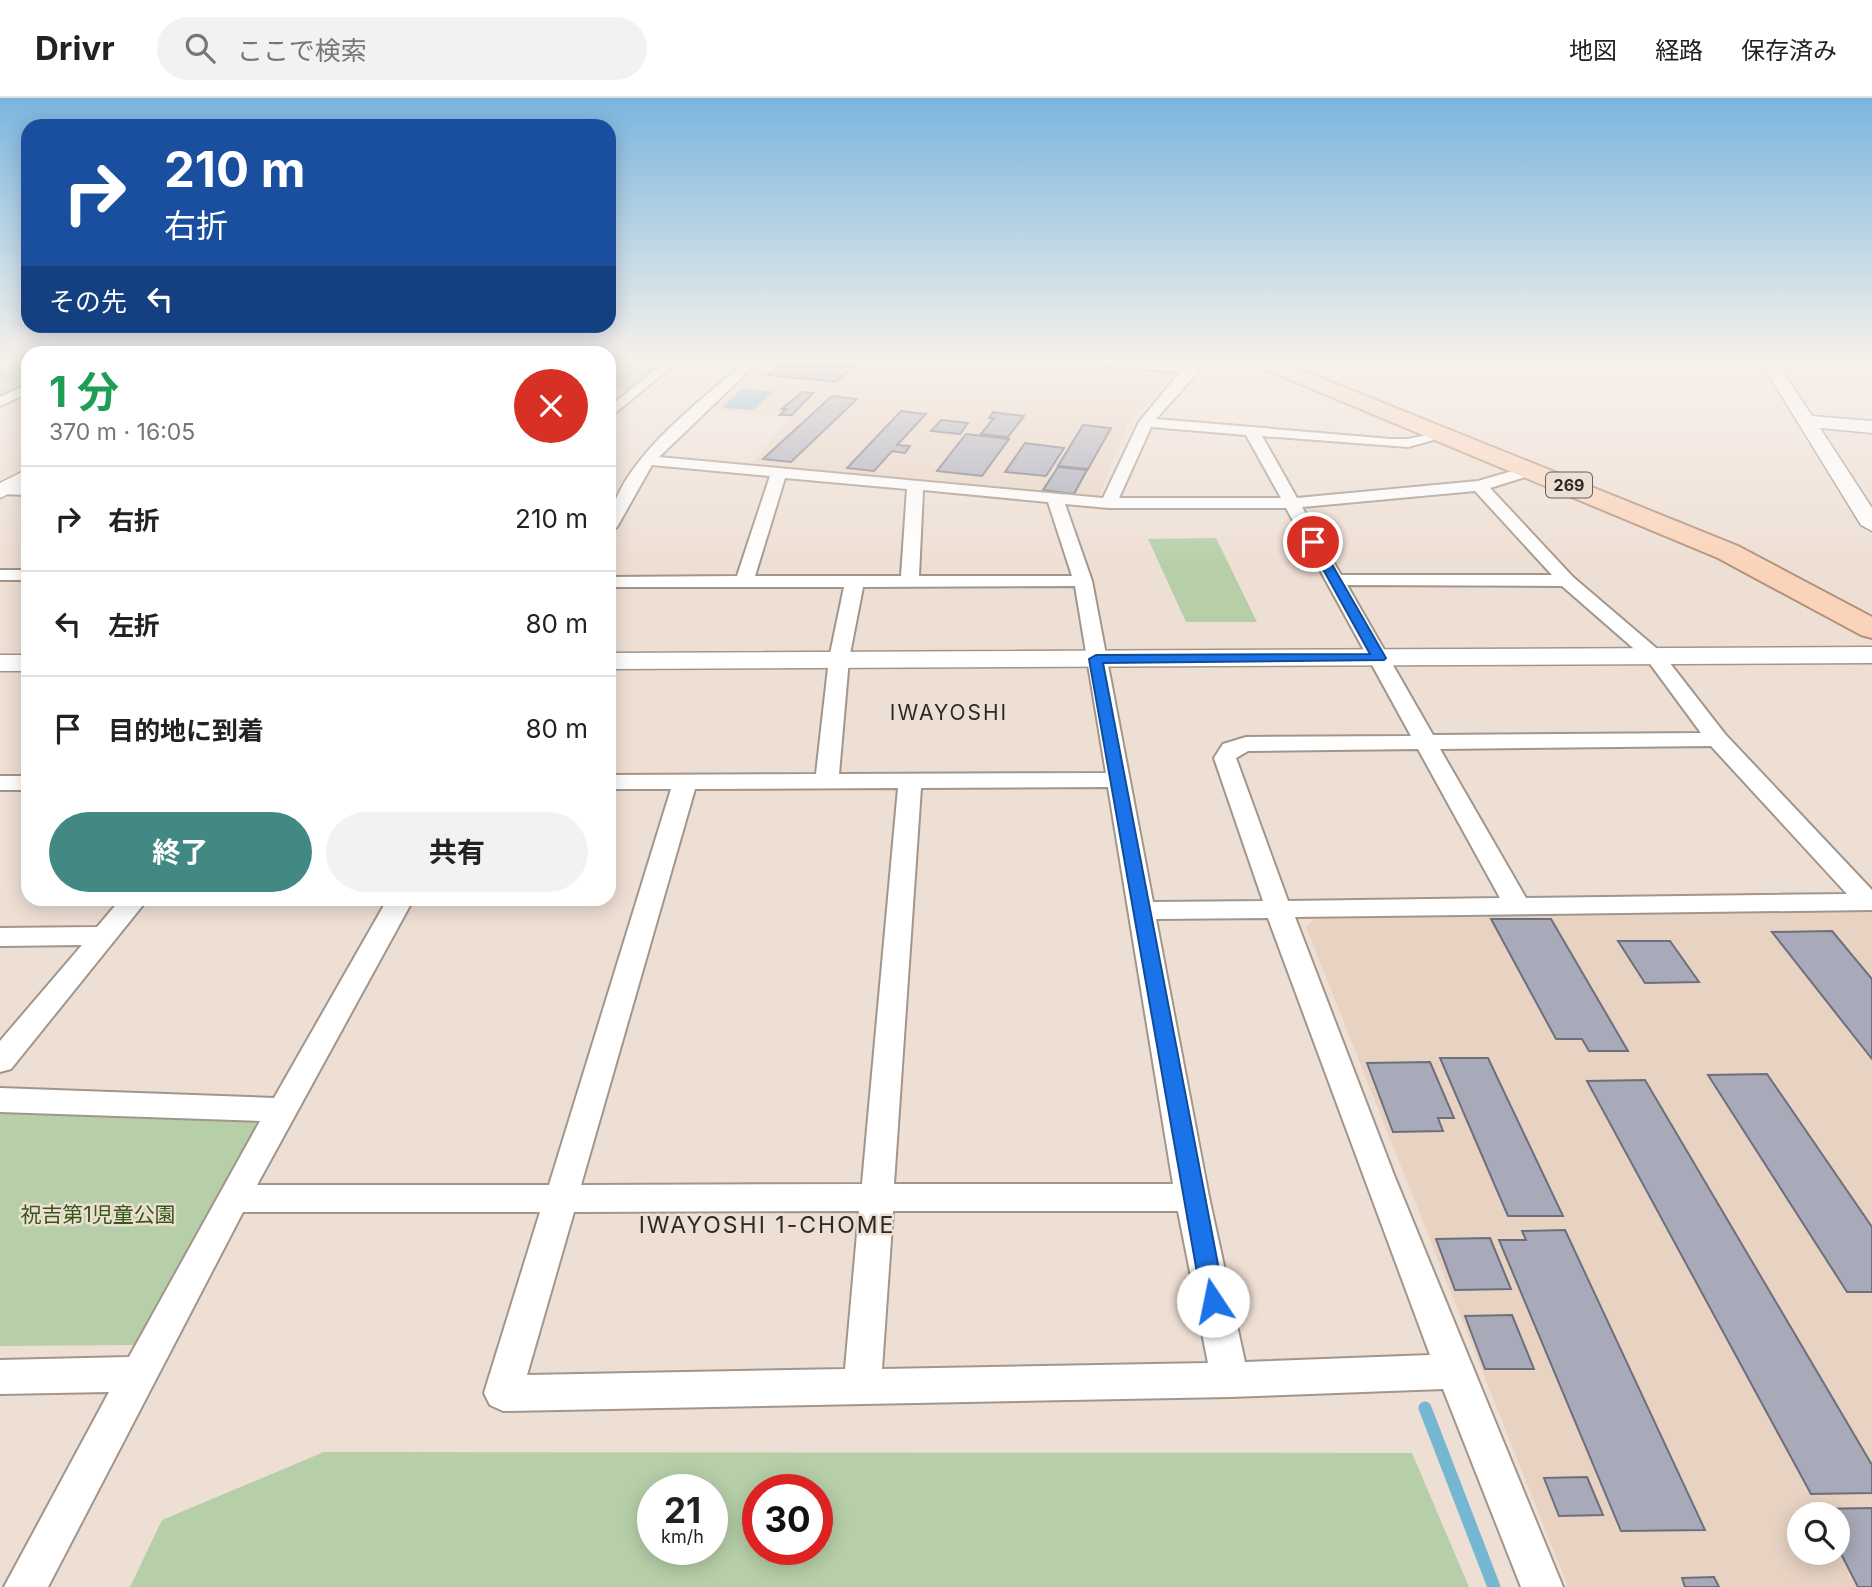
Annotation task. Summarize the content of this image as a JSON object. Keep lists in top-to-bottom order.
{
  "streets": {
    "highway": ["269"]
  },
  "districts": ["IWAYOSHI", "IWAYOSHI 1-CHOME"],
  "parks": ["祝吉第1児童公園"],
  "page": {
    "header": "Drivr",
    "search": "ここで検索",
    "nav": ["地図", "経路", "保存済み"],
    "turn": ["210 m", "右折"],
    "then": "その先",
    "heading": ["1 分", "370 m · 16:05"],
    "list": [
      {
        "name": "右折",
        "value": "210 m"
      },
      {
        "name": "左折",
        "value": "80 m"
      },
      {
        "name": "目的地に到着",
        "value": "80 m"
      }
    ],
    "buttons": ["終了", "共有"],
    "speed": "21 km/h",
    "limit": "30"
  }
}
